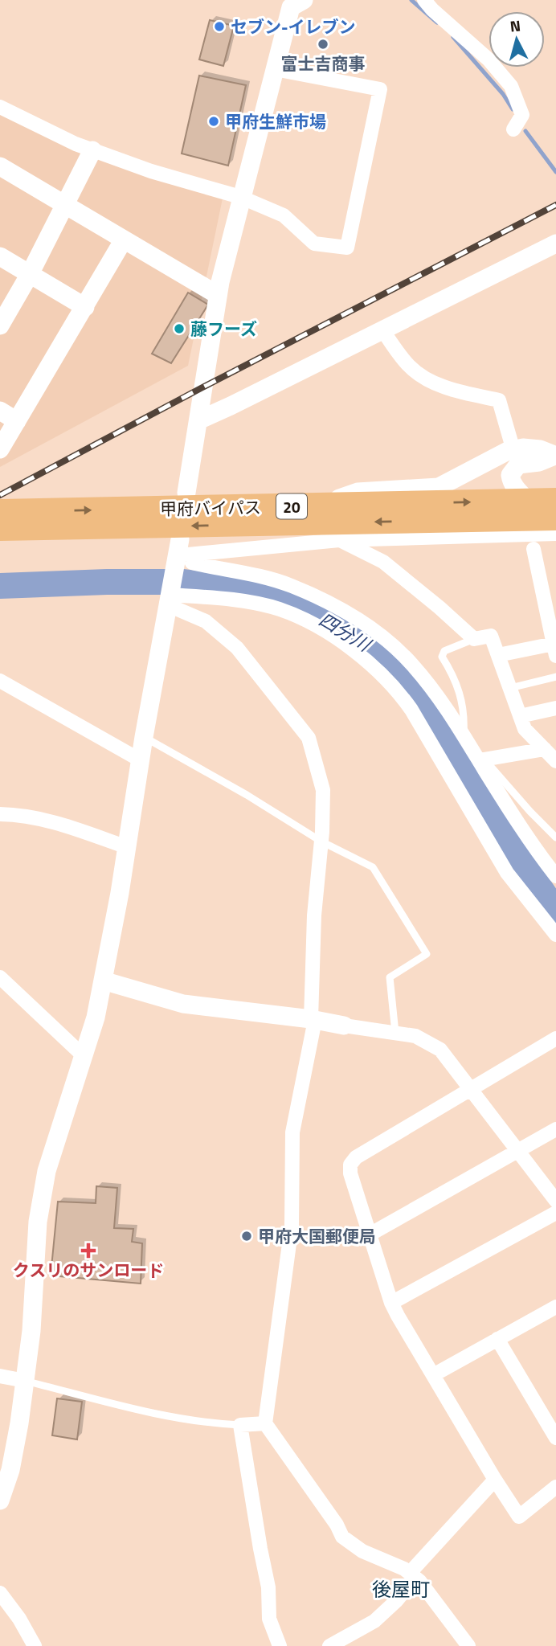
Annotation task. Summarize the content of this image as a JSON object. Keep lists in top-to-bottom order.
{
  "streets": {
    "highway": ["20", "甲府バイパス"]
  },
  "districts": ["後屋町"],
  "water": ["四分川"],
  "places": {
    "other": [
      "セブン-イレブン",
      "富士吉商事",
      "甲府生鮮市場",
      "藤フーズ",
      "甲府大国郵便局"
    ],
    "health": ["クスリのサンロード"]
  },
  "north": "top"
}
